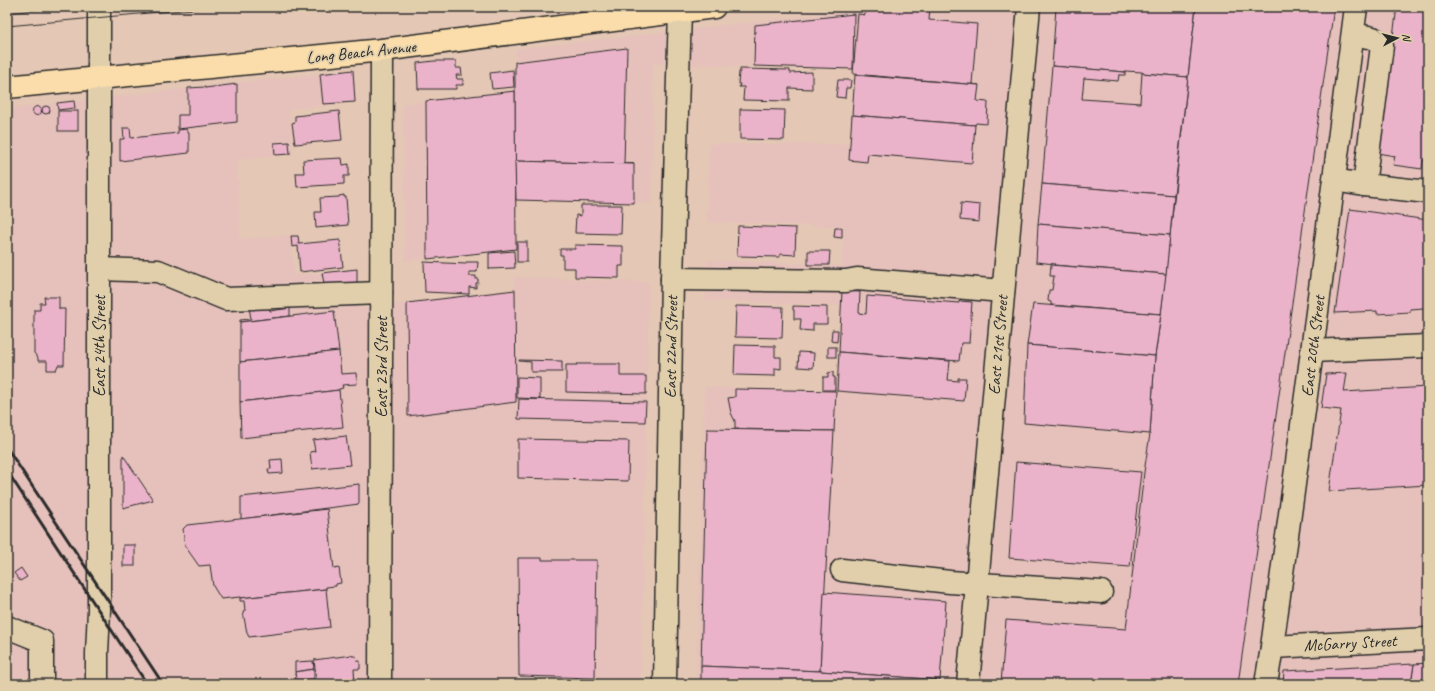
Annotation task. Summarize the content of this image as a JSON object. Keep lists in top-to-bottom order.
{
  "streets": {
    "main road": ["Long Beach Avenue"],
    "street": [
      "East 21st Street",
      "East 24th Street",
      "East 20th Street",
      "East 22nd Street",
      "East 23rd Street",
      "McGarry Street"
    ]
  },
  "crossings": [
    ["Long Beach Avenue", "East 24th Street"],
    ["Long Beach Avenue", "East 22nd Street"],
    ["Long Beach Avenue", "East 23rd Street"],
    ["East 20th Street", "McGarry Street"]
  ],
  "north": "right"
}
